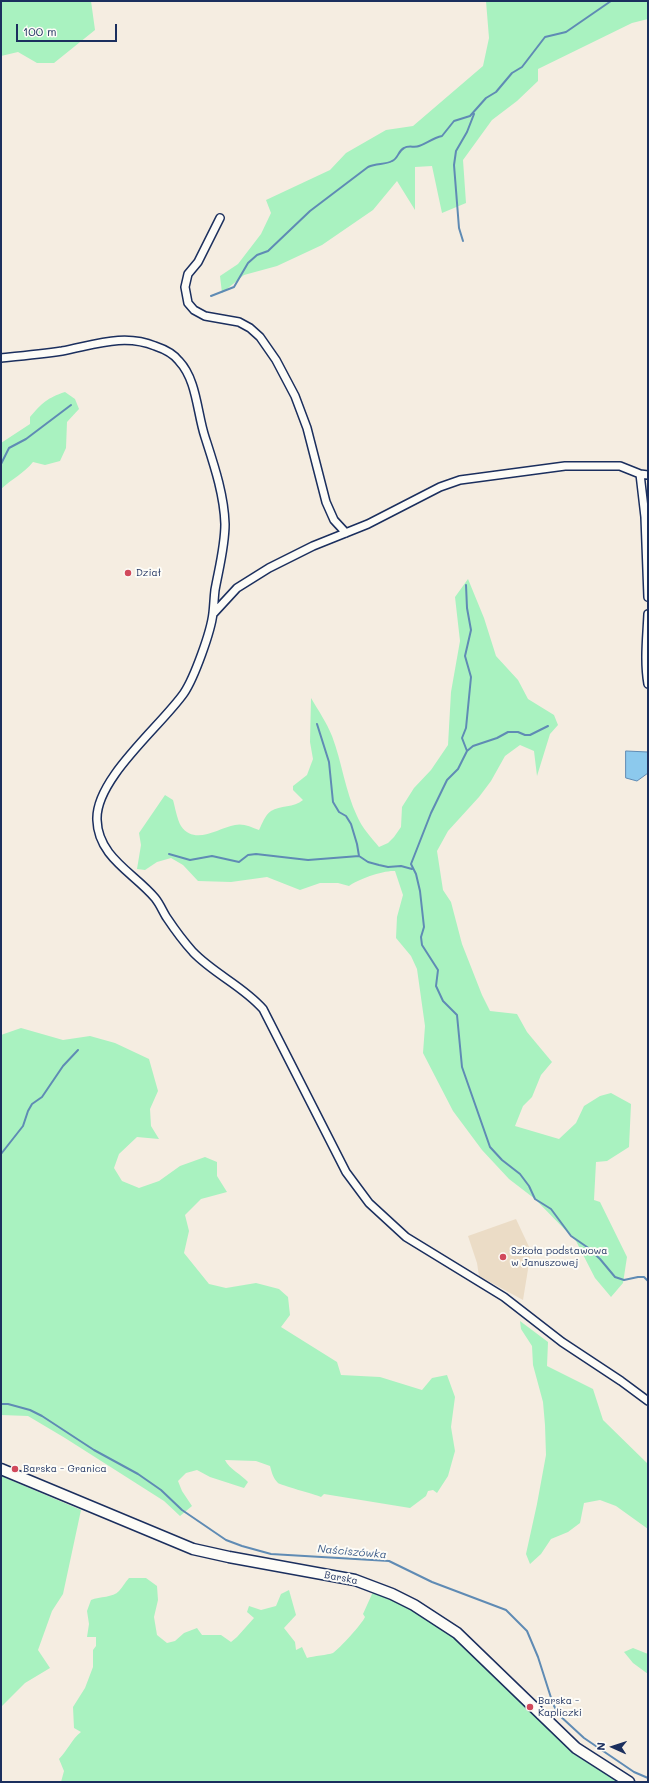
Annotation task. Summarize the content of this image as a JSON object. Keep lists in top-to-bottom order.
{
  "streets": {
    "street": ["Barska"]
  },
  "water": ["Naściszówka"],
  "places": [
    "Dział",
    "Szkoła podstawowa w Januszowej",
    "Barska - Granica",
    "Barska - Kapliczki"
  ],
  "scale_bar": "100 m",
  "north": "left"
}
